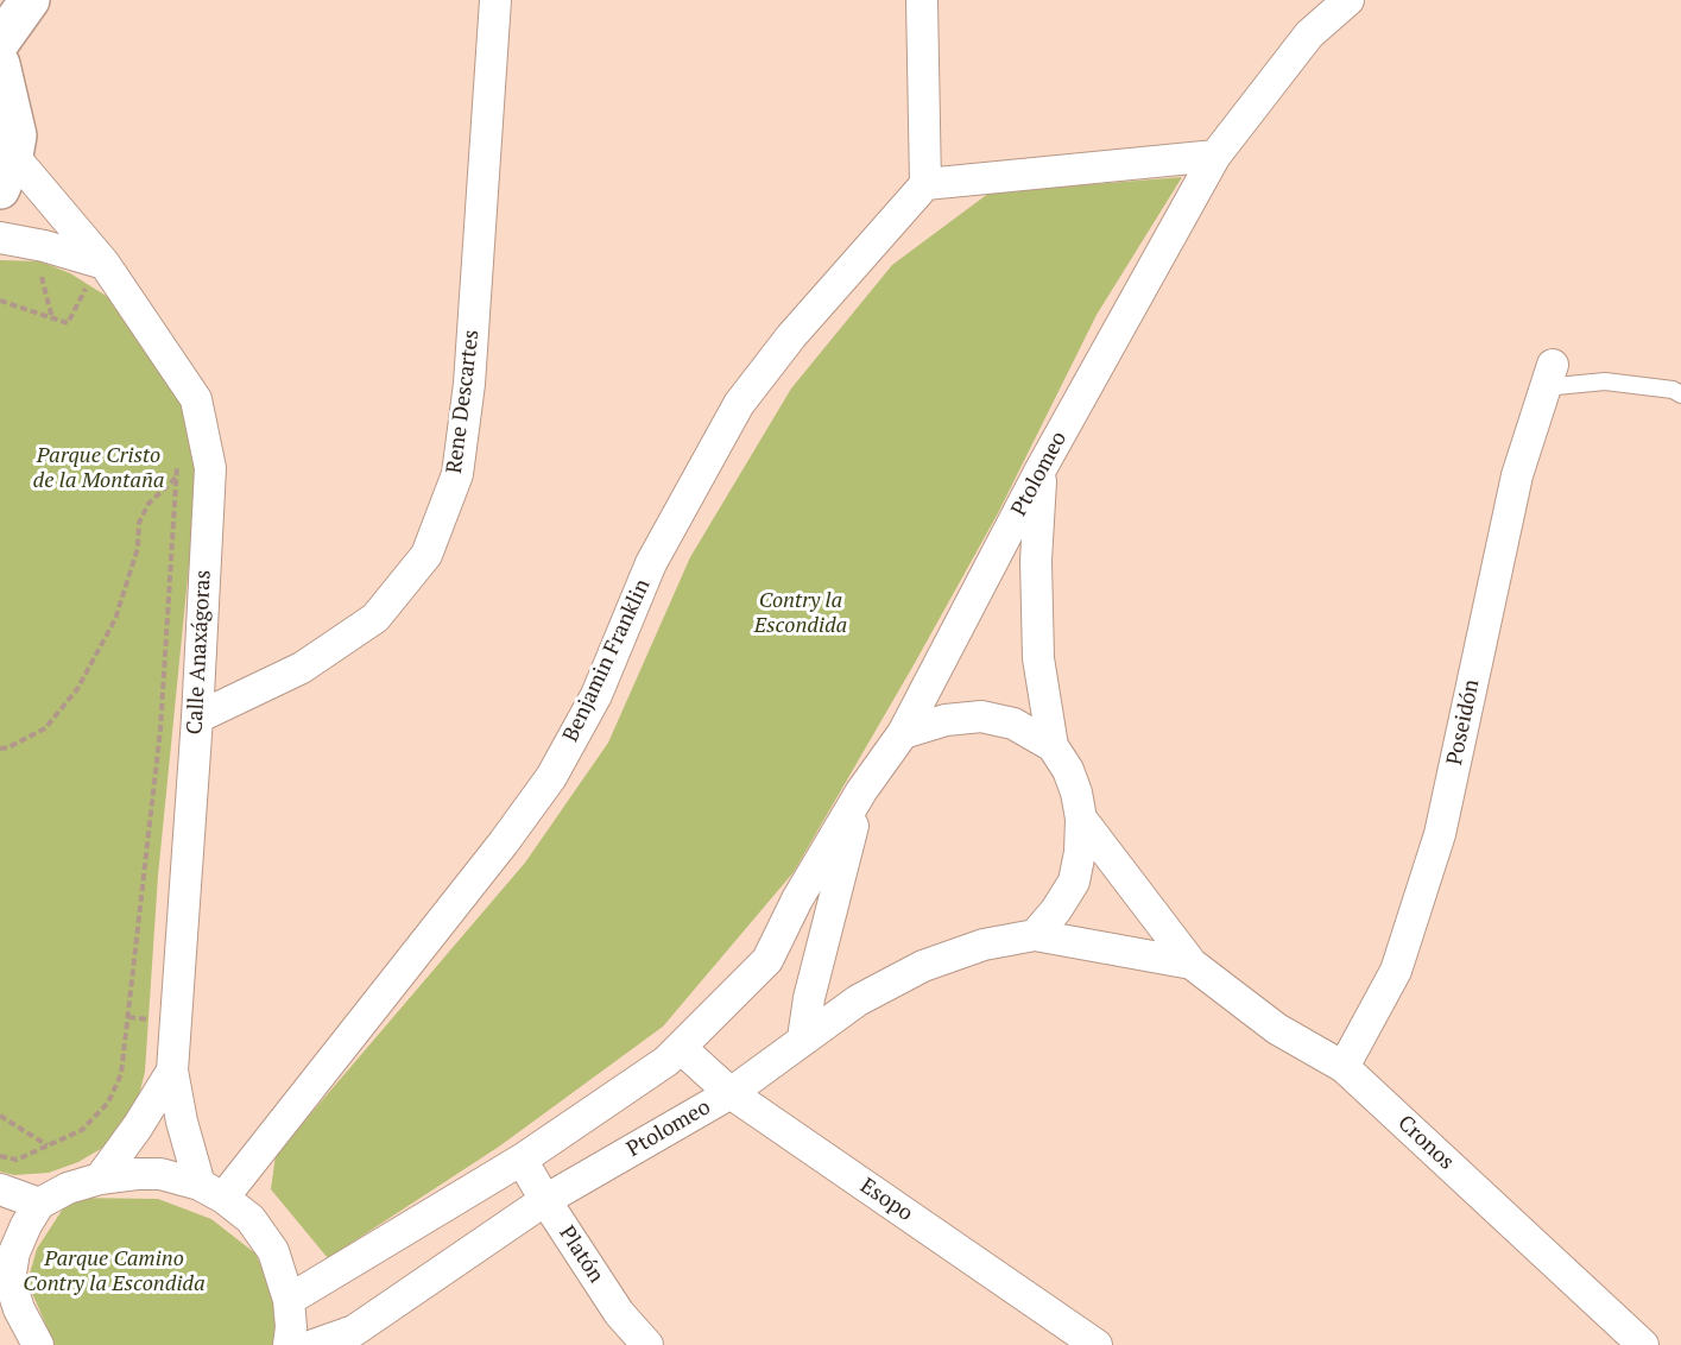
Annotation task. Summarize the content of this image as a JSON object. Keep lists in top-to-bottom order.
{
  "streets": {
    "street": [
      "Rene Descartes",
      "Ptolomeo",
      "Calle Anaxágoras",
      "Benjamin Franklin",
      "Poseidón",
      "Cronos",
      "Esopo",
      "Platón"
    ]
  },
  "crossings": [
    ["Rene Descartes", "Calle Anaxágoras"],
    ["Ptolomeo", "Esopo"],
    ["Ptolomeo", "Platón"],
    ["Calle Anaxágoras", "Benjamin Franklin"],
    ["Poseidón", "Cronos"]
  ],
  "parks": ["Parque Cristo de la Montaña", "Contry la Escondida", "Parque Camino Contry la Escondida"]
}
